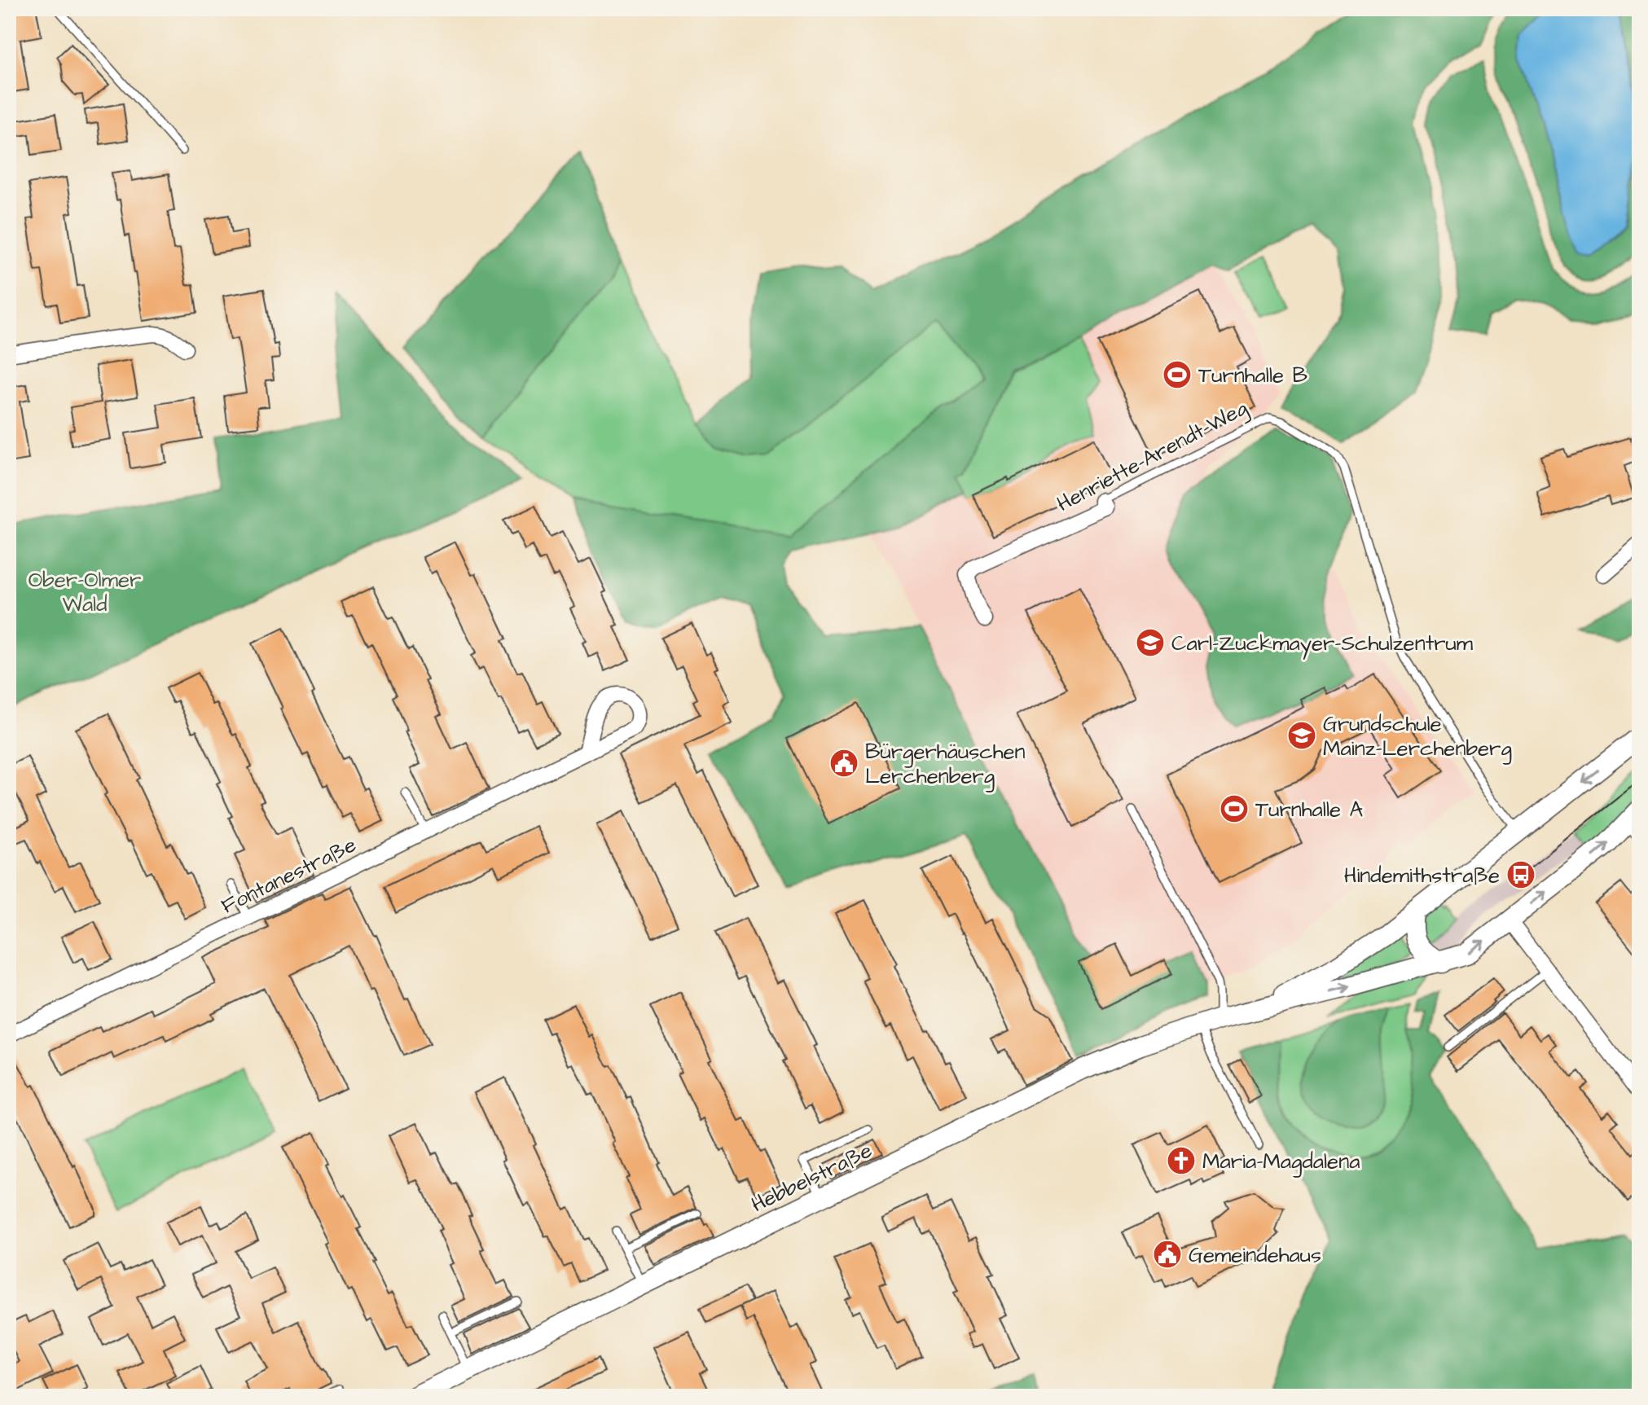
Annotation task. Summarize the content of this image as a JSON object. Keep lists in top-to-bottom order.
{
  "streets": {
    "street": ["Henriette-Arendt-Weg", "Fontanestraße", "Hebbelstraße"]
  },
  "parks": ["Ober-Olmer Wald"],
  "places": {
    "sports": ["Turnhalle B", "Turnhalle A"],
    "school or university": ["Carl-Zuckmayer-Schulzentrum", "Grundschule Mainz-Lerchenberg"],
    "public building": ["Bürgerhäuschen Lerchenberg", "Gemeindehaus"],
    "bus stop": ["Hindemithstraße"],
    "church": ["Maria-Magdalena"]
  }
}
